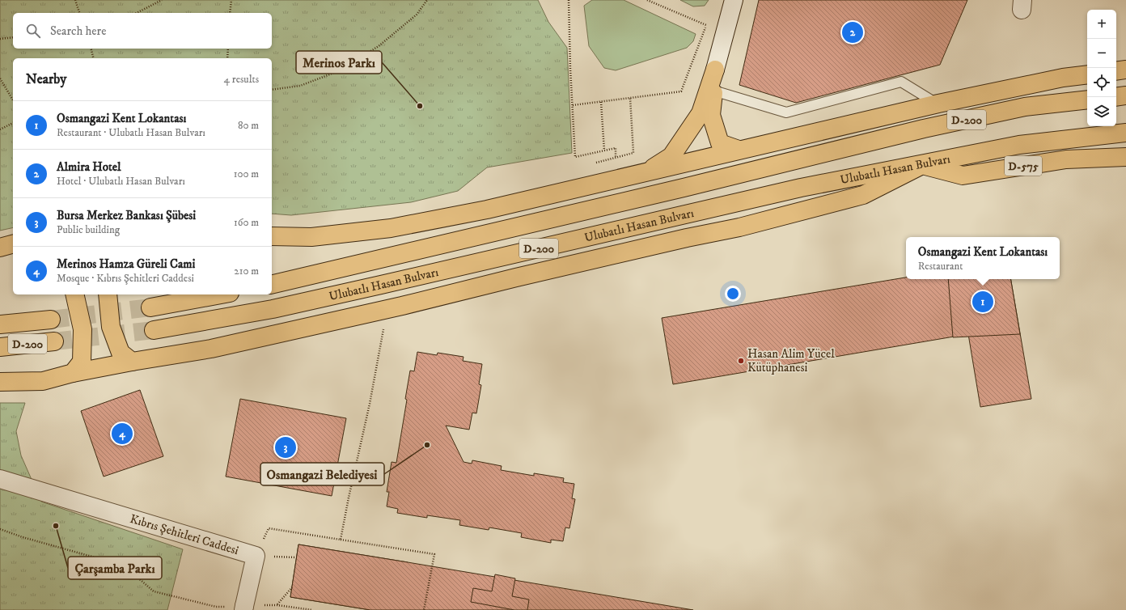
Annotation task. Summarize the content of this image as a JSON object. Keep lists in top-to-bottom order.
{
  "streets": {
    "highway": ["D-200", "D-575", "Ulubatlı Hasan Bulvarı"],
    "street": ["Kıbrıs Şehitleri Caddesi"]
  },
  "crossings": [
    ["D-575", "Ulubatlı Hasan Bulvarı"]
  ],
  "places": [
    "Merinos Parkı",
    "Hasan Alim Yücel Kütüphanesi",
    "Osmangazi Belediyesi",
    "Çarşamba Parkı"
  ],
  "page": {
    "map_buttons": ["+", "−"],
    "search": "Search here",
    "pins": [
      "2",
      "1",
      "4",
      "3"
    ],
    "heading": ["Nearby", "4 results"],
    "list": [
      {
        "mark": "1",
        "name": "Osmangazi Kent Lokantası",
        "note": "Restaurant · Ulubatlı Hasan Bulvarı",
        "value": "80 m"
      },
      {
        "mark": "2",
        "name": "Almira Hotel",
        "note": "Hotel · Ulubatlı Hasan Bulvarı",
        "value": "100 m"
      },
      {
        "mark": "3",
        "name": "Bursa Merkez Bankası Şübesi",
        "note": "Public building",
        "value": "160 m"
      },
      {
        "mark": "4",
        "name": "Merinos Hamza Güreli Cami",
        "note": "Mosque · Kıbrıs Şehitleri Caddesi",
        "value": "210 m"
      }
    ],
    "popup": ["Osmangazi Kent Lokantası", "Restaurant"]
  }
}
